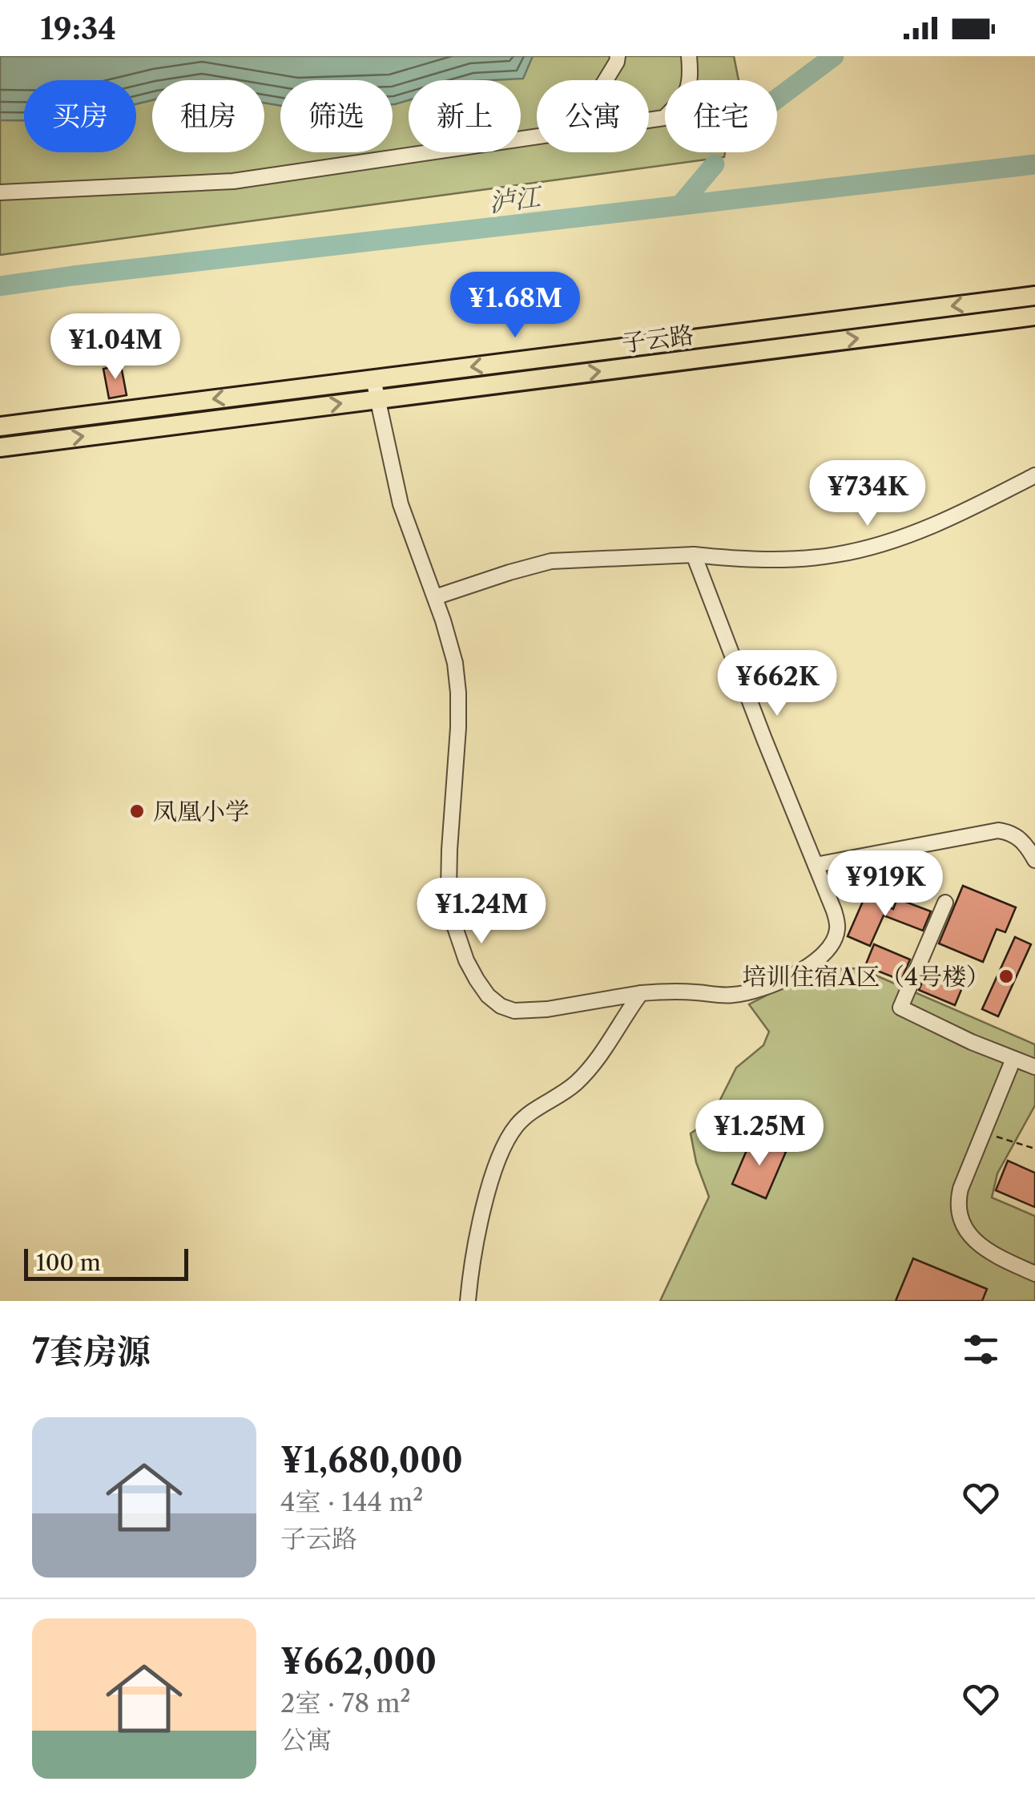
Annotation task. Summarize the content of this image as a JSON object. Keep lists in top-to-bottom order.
{
  "streets": {
    "main road": ["子云路"]
  },
  "water": ["泸江"],
  "places": ["凤凰小学", "培训住宿A区（4号楼）"],
  "scale_bar": "100 m",
  "page": {
    "status": "19:34",
    "chip": [
      "买房",
      "租房",
      "筛选",
      "新上",
      "公寓",
      "住宅"
    ],
    "price": [
      "¥1.68M",
      "¥1.04M",
      "¥734K",
      "¥662K",
      "¥919K",
      "¥1.24M",
      "¥1.25M"
    ],
    "scale": "100 m",
    "heading": "7套房源",
    "list": [
      {
        "name": "¥1,680,000",
        "note": "4室 · 144 m² · 子云路"
      },
      {
        "name": "¥662,000",
        "note": "2室 · 78 m² · 公寓"
      }
    ]
  }
}
